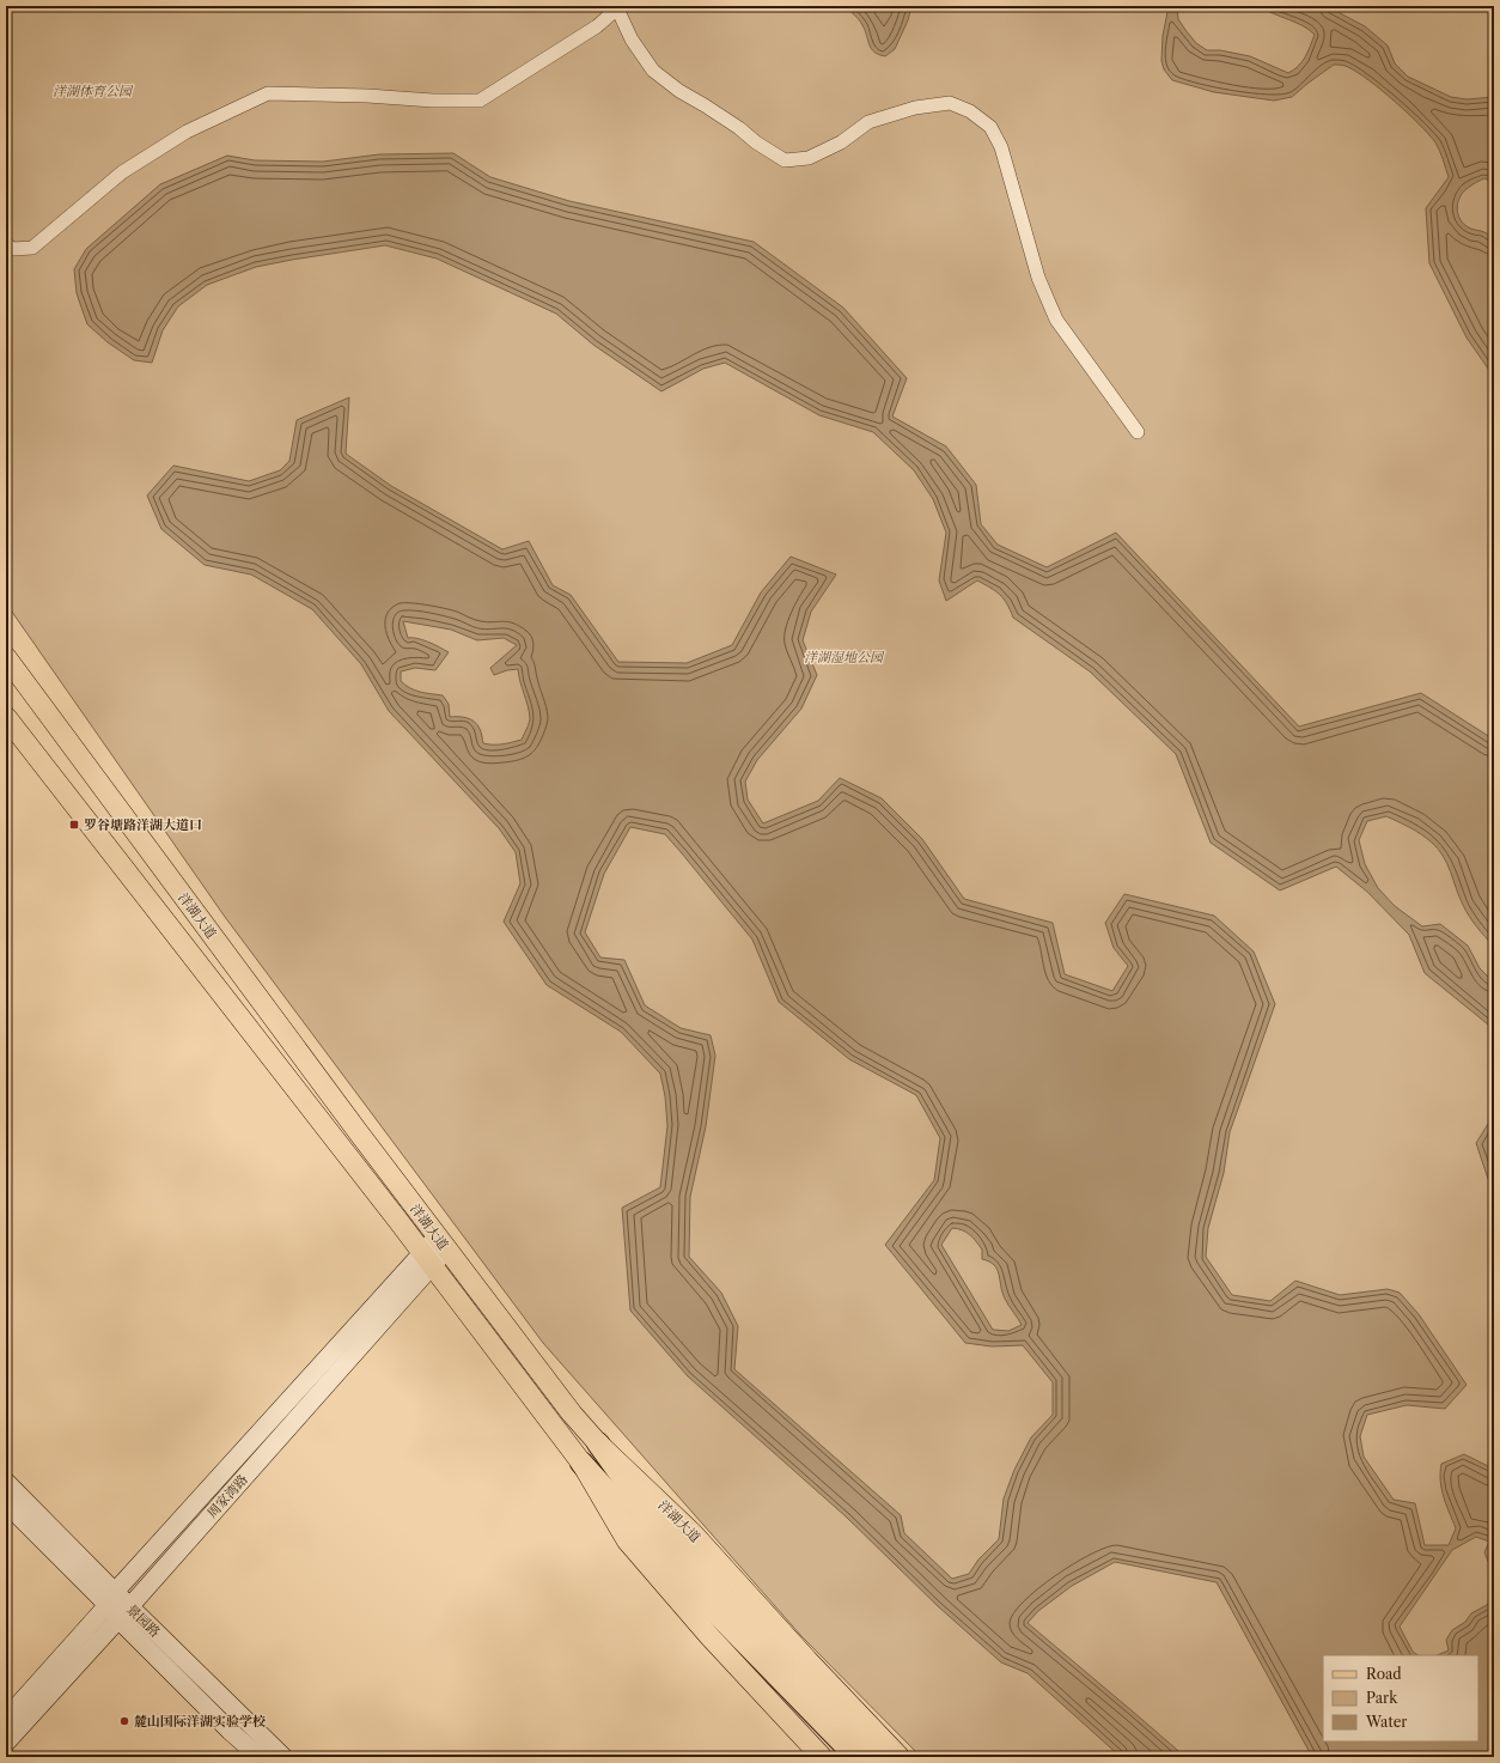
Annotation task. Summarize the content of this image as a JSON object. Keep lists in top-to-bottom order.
{
  "streets": {
    "main road": ["洋湖大道", "周家湾路", "景园路"]
  },
  "crossings": [
    ["洋湖大道", "周家湾路"],
    ["周家湾路", "景园路"]
  ],
  "parks": ["洋湖体育公园", "洋湖湿地公园"],
  "places": {
    "transit": ["罗谷塘路洋湖大道口"],
    "other": ["麓山国际洋湖实验学校"]
  },
  "legend": ["Road", "Park", "Water"]
}
